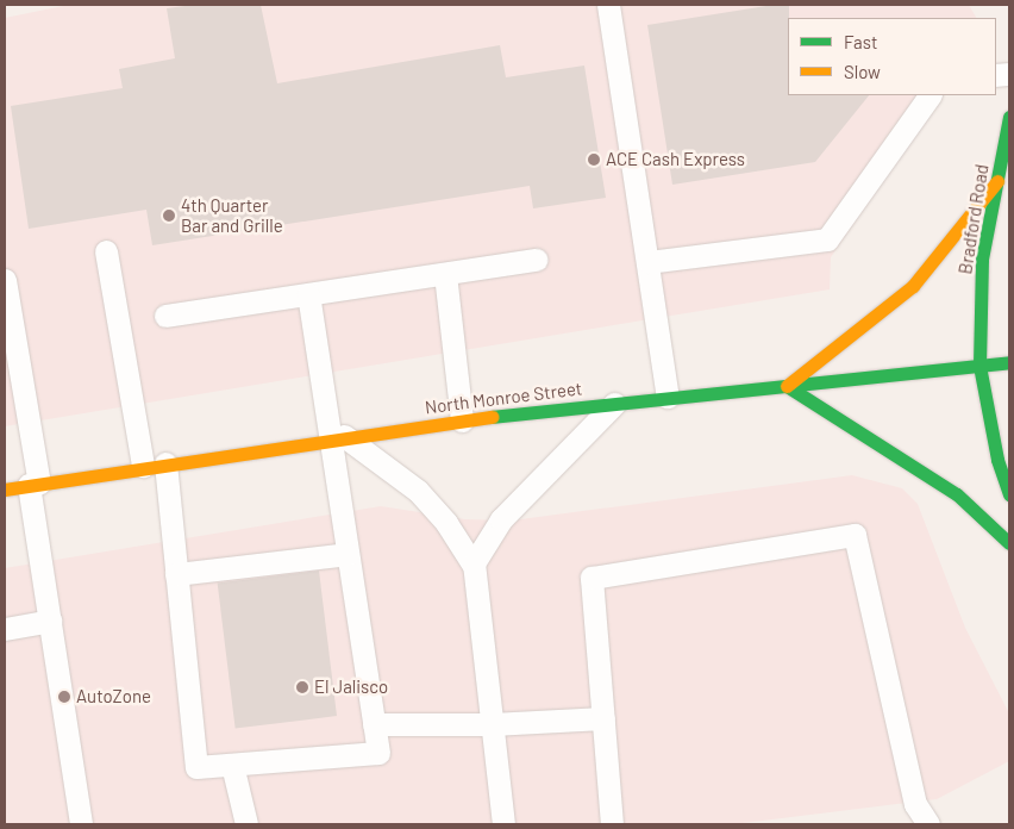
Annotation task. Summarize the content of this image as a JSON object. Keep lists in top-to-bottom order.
{
  "streets": {
    "main road": ["Bradford Road", "North Monroe Street"]
  },
  "crossings": [
    ["Bradford Road", "North Monroe Street"]
  ],
  "places": [
    "ACE Cash Express",
    "4th Quarter Bar and Grille",
    "El Jalisco",
    "AutoZone"
  ],
  "legend": ["Fast", "Slow"]
}
